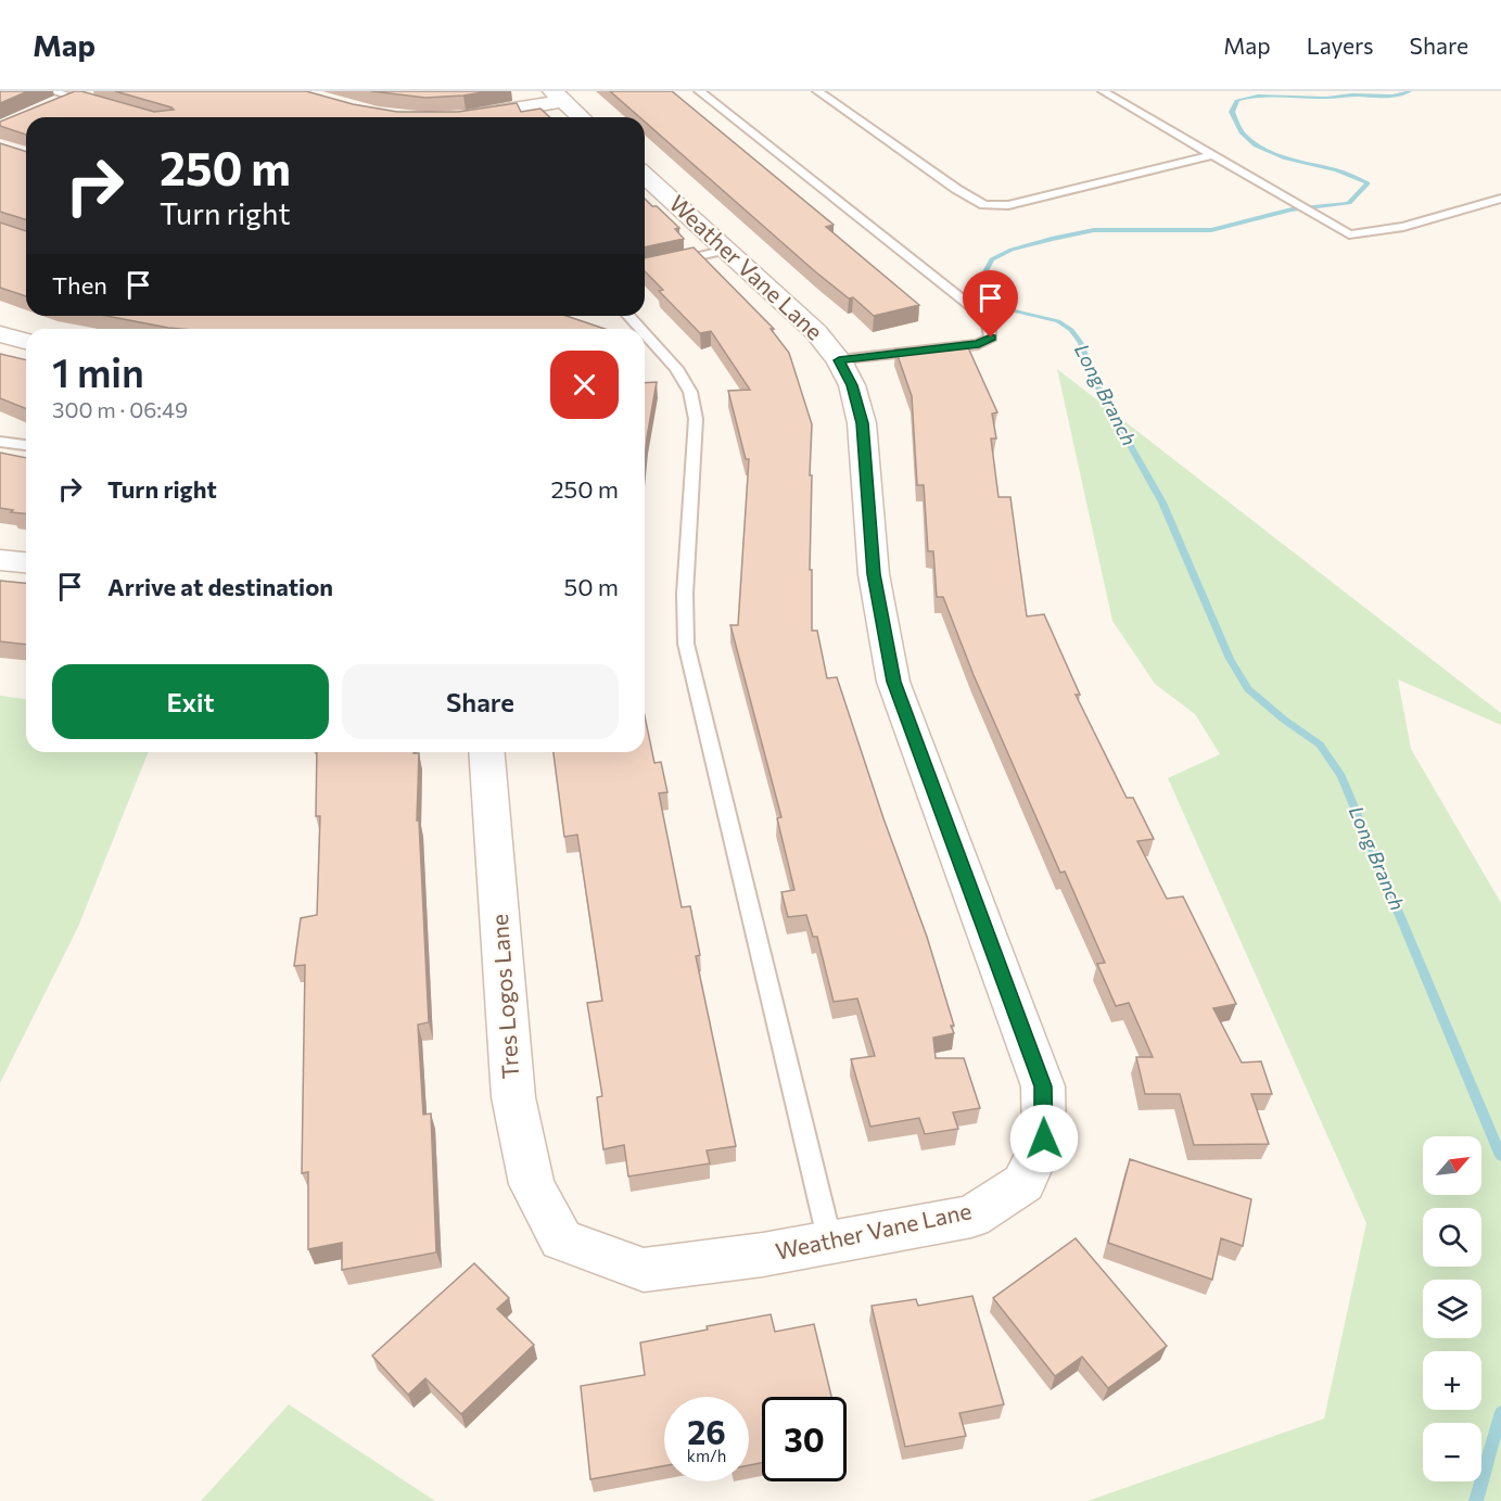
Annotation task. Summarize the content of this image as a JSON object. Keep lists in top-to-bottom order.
{
  "streets": {
    "street": ["Weather Vane Lane", "Tres Logos Lane"]
  },
  "crossings": [
    ["Weather Vane Lane", "Tres Logos Lane"]
  ],
  "water": ["Long Branch"],
  "north": "top right",
  "page": {
    "header": "Map",
    "nav": ["Map", "Layers", "Share"],
    "turn": ["250 m", "Turn right"],
    "then": "Then",
    "heading": ["1 min", "300 m · 06:49"],
    "list": [
      {
        "name": "Turn right",
        "value": "250 m"
      },
      {
        "name": "Arrive at destination",
        "value": "50 m"
      }
    ],
    "buttons": ["Exit", "Share"],
    "map_buttons": ["+", "−"],
    "speed": "26 km/h",
    "limit": "30"
  }
}
